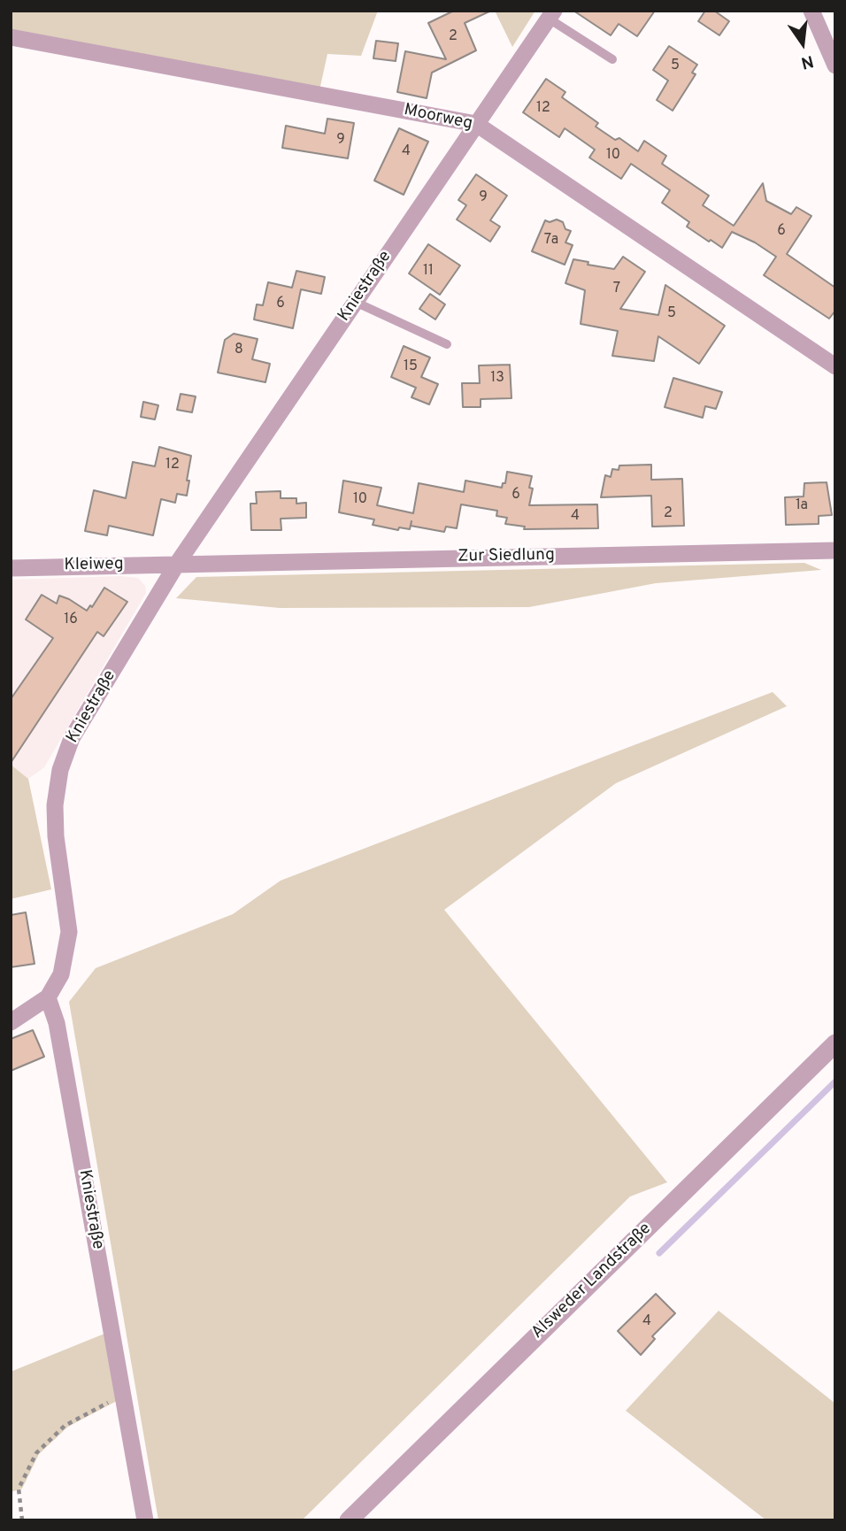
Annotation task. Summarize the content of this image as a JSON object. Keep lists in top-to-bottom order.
{
  "streets": {
    "street": [
      "Moorweg",
      "Kniestraße",
      "Zur Siedlung",
      "Kleiweg",
      "Alsweder Landstraße"
    ]
  },
  "crossings": [
    ["Moorweg", "Kniestraße"],
    ["Kniestraße", "Zur Siedlung"],
    ["Kniestraße", "Kleiweg"],
    ["Zur Siedlung", "Kleiweg"]
  ],
  "house_numbers": [
    "2",
    "5",
    "12",
    "9",
    "4",
    "10",
    "9",
    "6",
    "7a",
    "11",
    "7",
    "6",
    "5",
    "8",
    "15",
    "13",
    "12",
    "6",
    "10",
    "1a",
    "2",
    "4",
    "16",
    "4"
  ],
  "north": "bottom"
}
